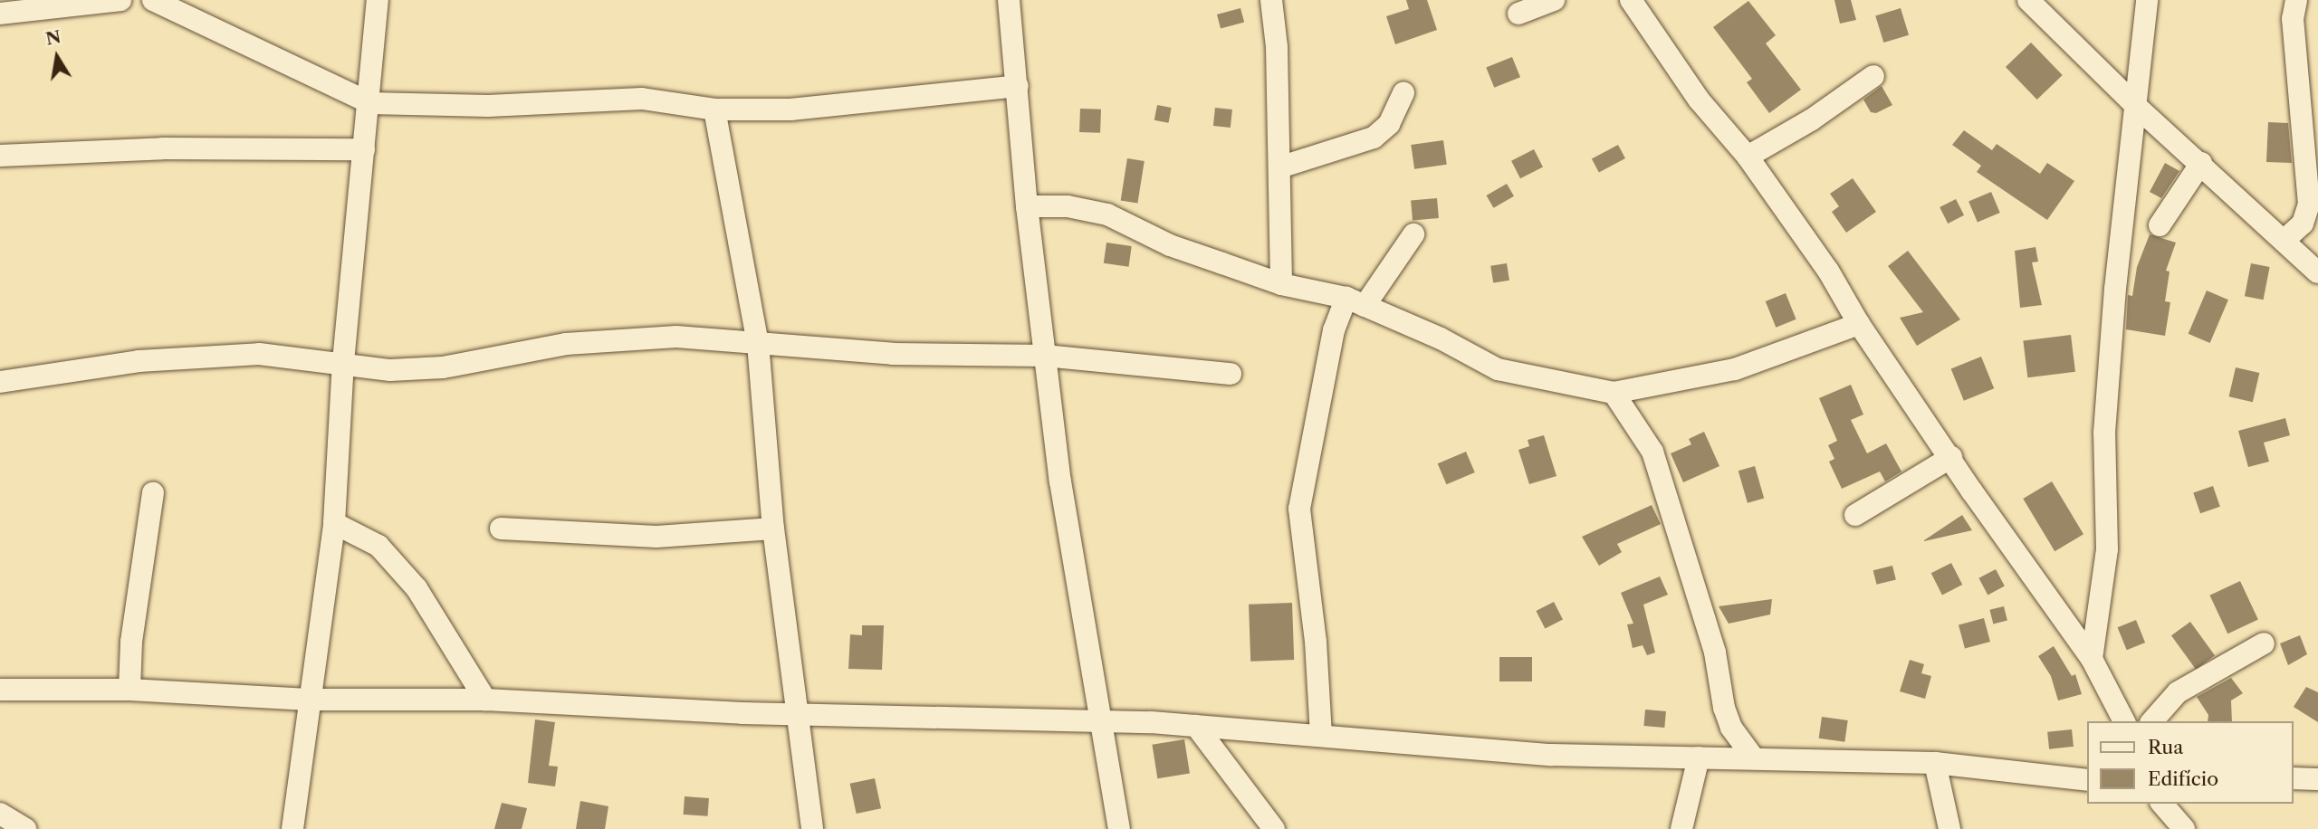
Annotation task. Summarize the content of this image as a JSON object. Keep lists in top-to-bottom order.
{
  "legend": ["Rua", "Edifício"],
  "north": "top"
}
